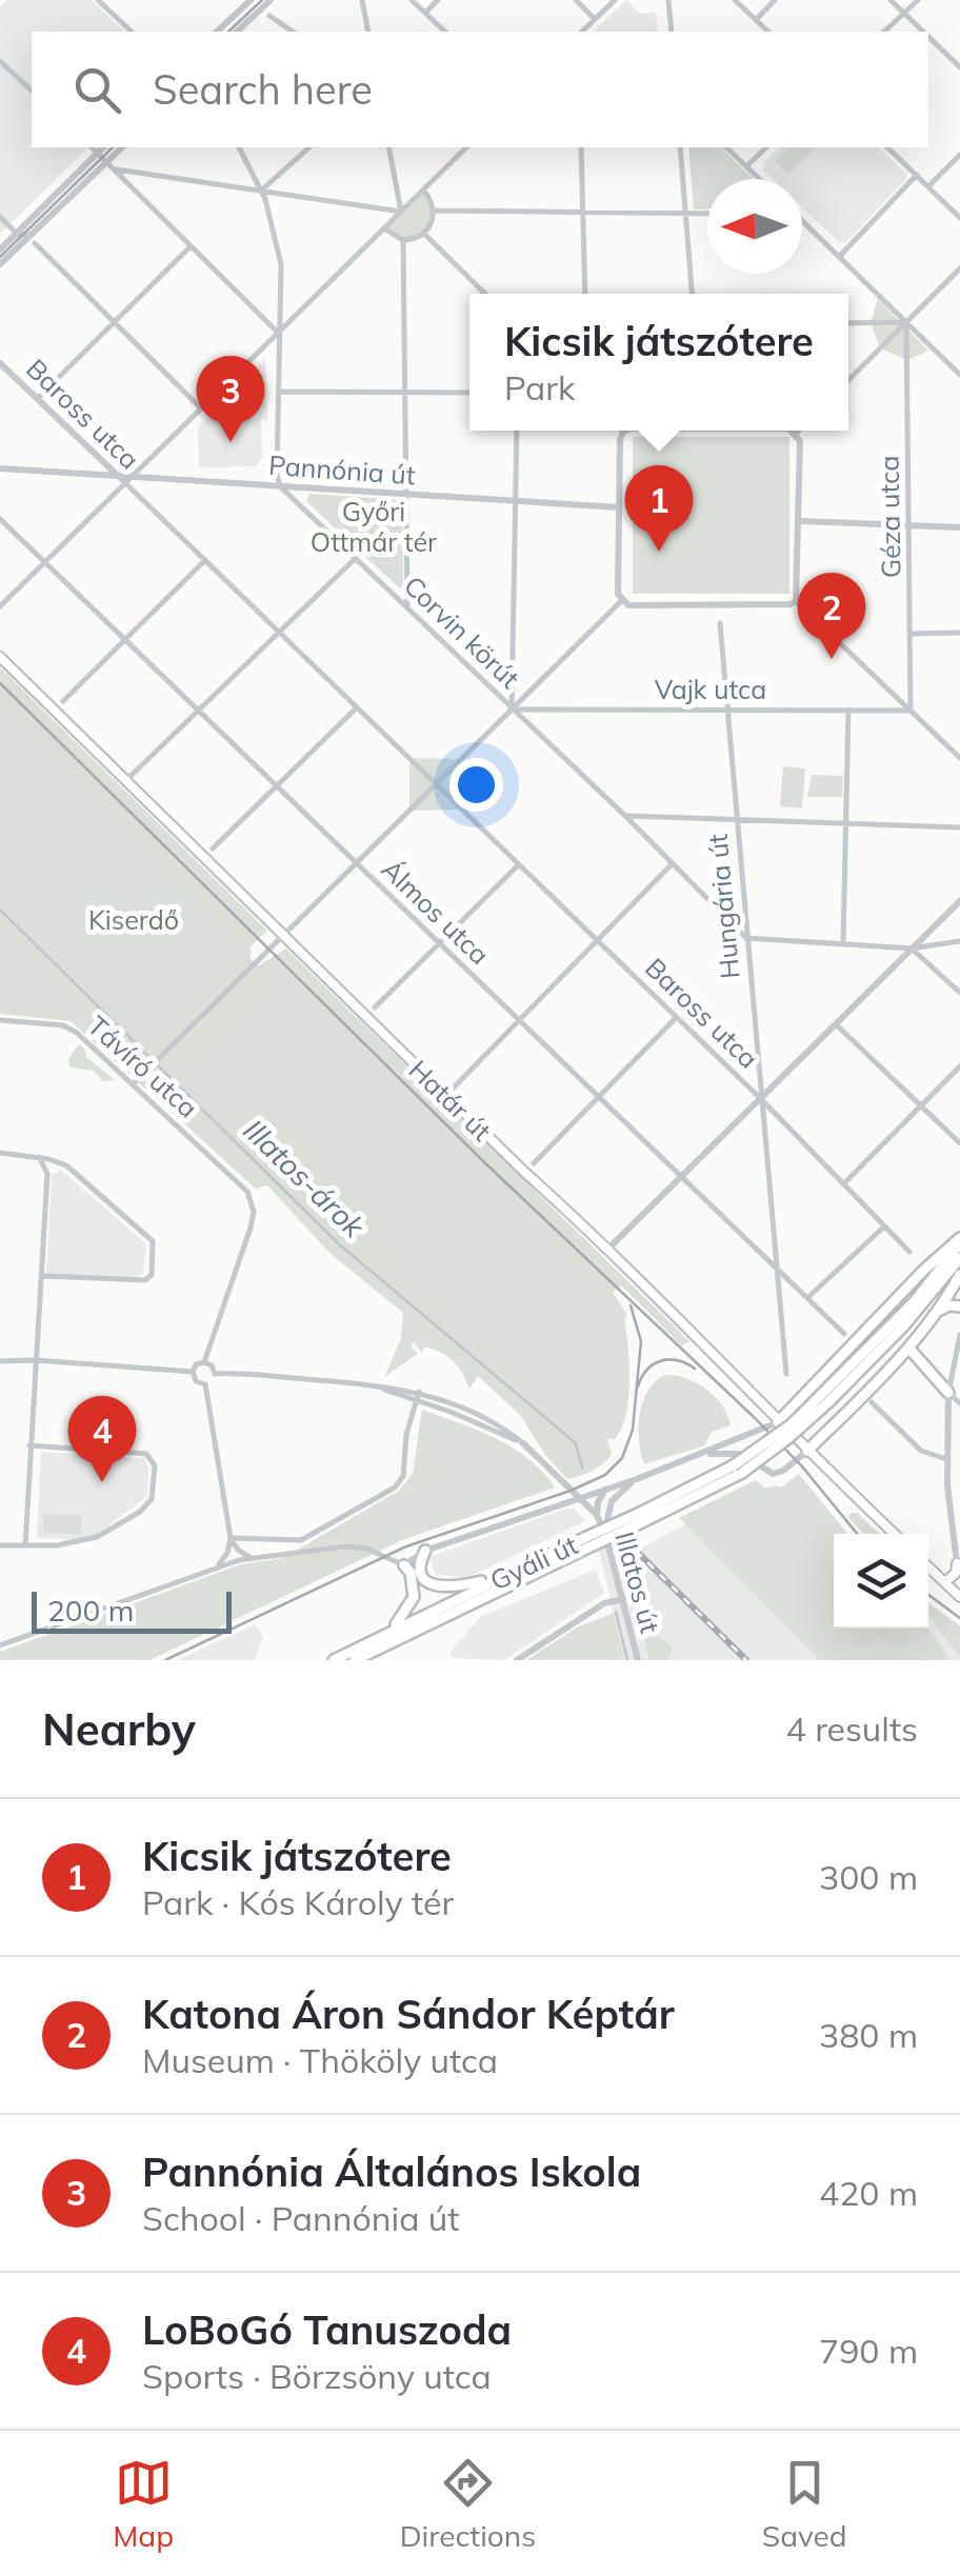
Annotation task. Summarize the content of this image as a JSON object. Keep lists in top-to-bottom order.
{
  "streets": {
    "main road": ["Határ út", "Gyáli út"],
    "street": [
      "Baross utca",
      "Pannónia út",
      "Géza utca",
      "Corvin körút",
      "Vajk utca",
      "Hungária út",
      "Álmos utca",
      "Távíró utca",
      "Illatos út"
    ]
  },
  "crossings": [
    ["Baross utca", "Pannónia út"],
    ["Baross utca", "Hungária út"],
    ["Pannónia út", "Corvin körút"],
    ["Géza utca", "Vajk utca"],
    ["Corvin körút", "Vajk utca"],
    ["Corvin körút", "Hungária út"],
    ["Vajk utca", "Hungária út"],
    ["Hungária út", "Álmos utca"]
  ],
  "water": ["Illatos-árok"],
  "parks": ["Győri Ottmár tér", "Kiserdő"],
  "scale_bar": "200 m",
  "north": "left",
  "page": {
    "search": "Search here",
    "popup": ["Kicsik játszótere", "Park"],
    "pins": [
      "3",
      "1",
      "2",
      "4"
    ],
    "scale": "200 m",
    "heading": ["Nearby", "4 results"],
    "list": [
      {
        "mark": "1",
        "name": "Kicsik játszótere",
        "note": "Park · Kós Károly tér",
        "value": "300 m"
      },
      {
        "mark": "2",
        "name": "Katona Áron Sándor Képtár",
        "note": "Museum · Thököly utca",
        "value": "380 m"
      },
      {
        "mark": "3",
        "name": "Pannónia Általános Iskola",
        "note": "School · Pannónia út",
        "value": "420 m"
      },
      {
        "mark": "4",
        "name": "LoBoGó Tanuszoda",
        "note": "Sports · Börzsöny utca",
        "value": "790 m"
      }
    ],
    "nav": ["Map", "Directions", "Saved"]
  }
}
